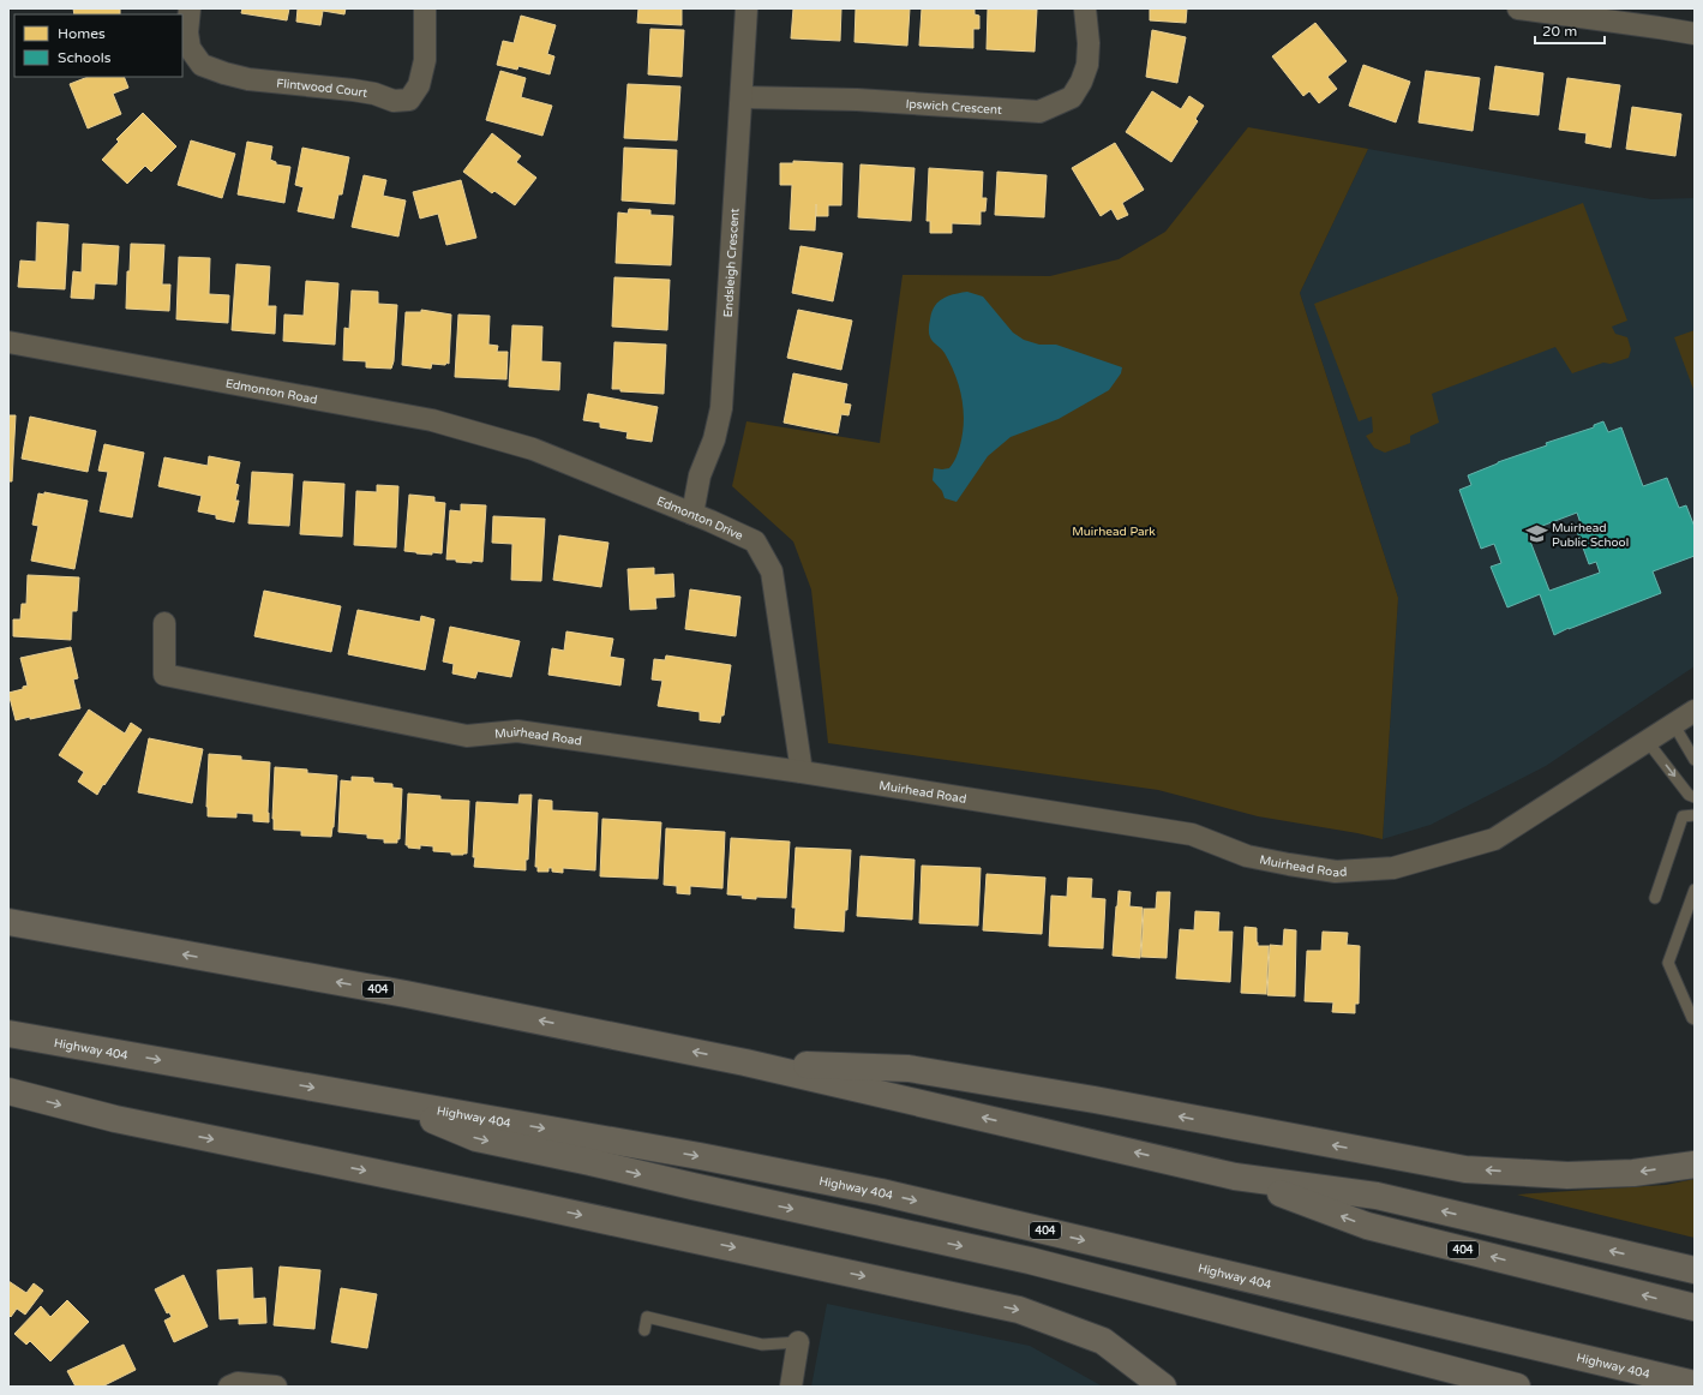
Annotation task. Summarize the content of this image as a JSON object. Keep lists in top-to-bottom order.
{
  "streets": {
    "highway": ["404", "Highway 404"],
    "street": [
      "Flintwood Court",
      "Ipswich Crescent",
      "Endsleigh Crescent",
      "Edmonton Road",
      "Edmonton Drive",
      "Muirhead Road"
    ]
  },
  "crossings": [
    ["Ipswich Crescent", "Endsleigh Crescent"],
    ["Endsleigh Crescent", "Edmonton Drive"],
    ["Edmonton Road", "Edmonton Drive"],
    ["Edmonton Drive", "Muirhead Road"]
  ],
  "parks": ["Muirhead Park"],
  "places": {
    "school or university": ["Muirhead Public School"]
  },
  "legend": ["Homes", "Schools"],
  "scale_bar": "20 m"
}
